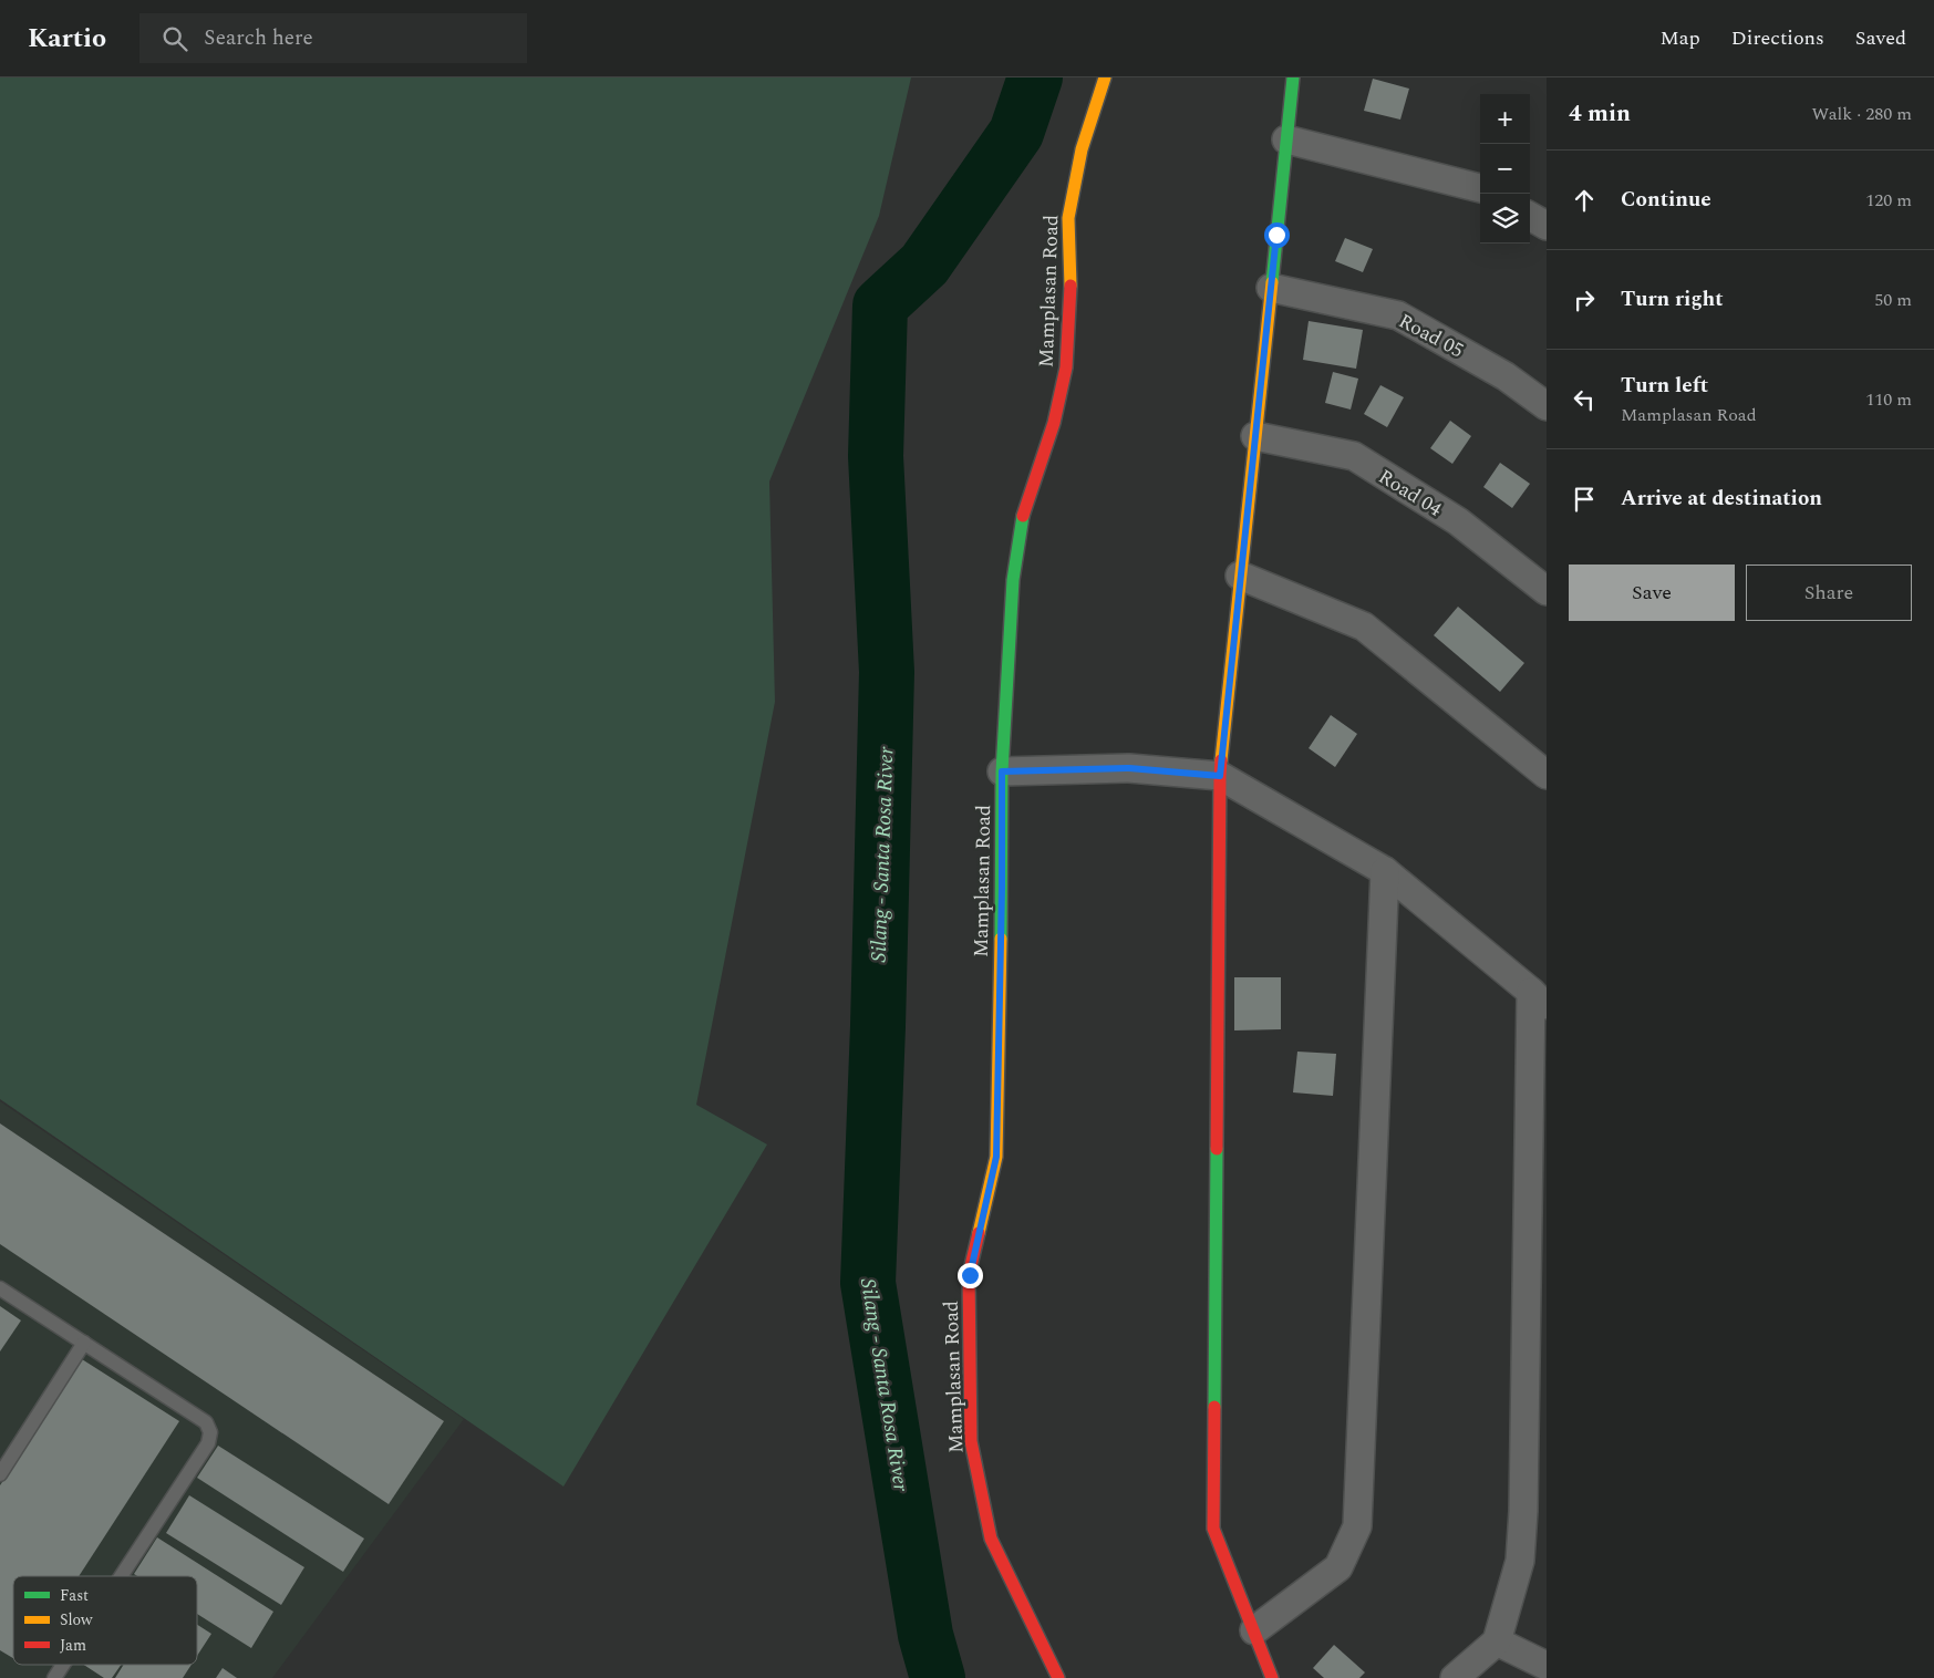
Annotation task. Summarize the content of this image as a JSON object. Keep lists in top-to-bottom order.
{
  "streets": {
    "street": ["Mamplasan Road", "Road 05", "Road 04"]
  },
  "water": ["Silang - Santa Rosa River"],
  "legend": ["Fast", "Slow", "Jam"],
  "page": {
    "header": "Kartio",
    "search": "Search here",
    "nav": ["Map", "Directions", "Saved"],
    "heading": ["4 min", "Walk · 280 m"],
    "map_buttons": ["+", "−"],
    "list": [
      ["Continue", "120 m"],
      ["Turn right", "50 m"],
      ["Turn left", "Mamplasan Road", "110 m"],
      "Arrive at destination"
    ],
    "buttons": ["Save", "Share"]
  }
}
